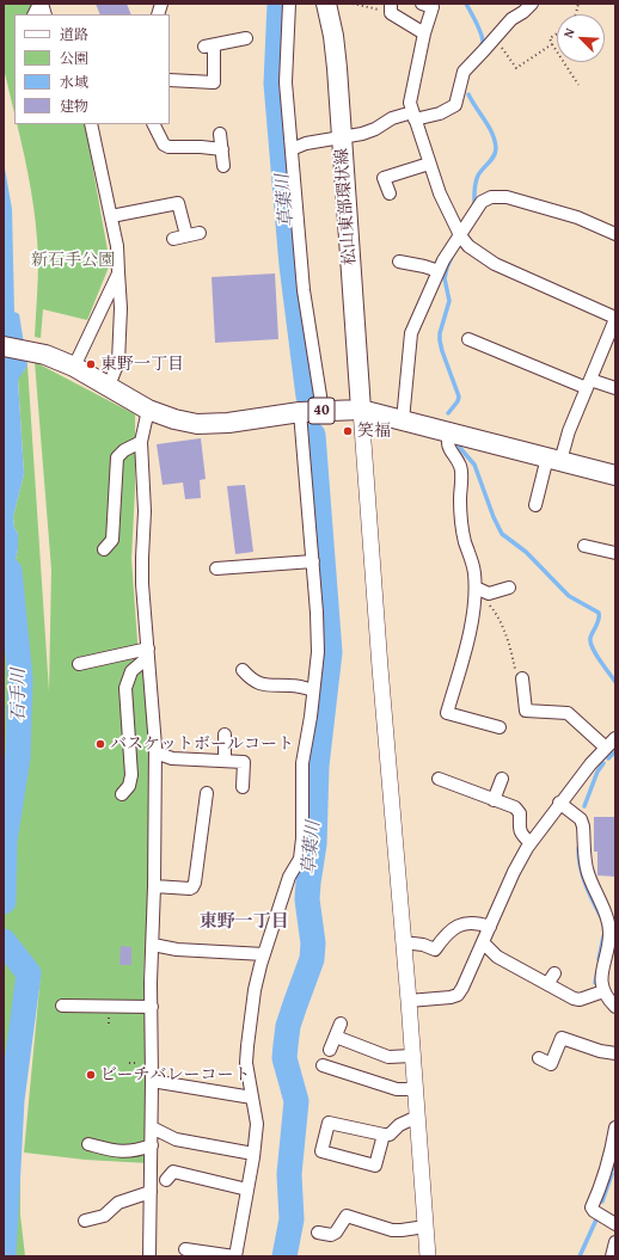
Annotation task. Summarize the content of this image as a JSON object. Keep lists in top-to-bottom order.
{
  "streets": {
    "main road": ["松山東部環状線", "40"]
  },
  "crossings": [
    ["松山東部環状線", "40"]
  ],
  "districts": ["東野一丁目"],
  "water": ["草葉川", "石手川"],
  "parks": ["新石手公園"],
  "places": [
    "東野一丁目",
    "笑福",
    "バスケットボールコート",
    "ビーチバレーコート"
  ],
  "legend": [
    "道路",
    "公園",
    "水域",
    "建物"
  ],
  "north": "top left"
}
